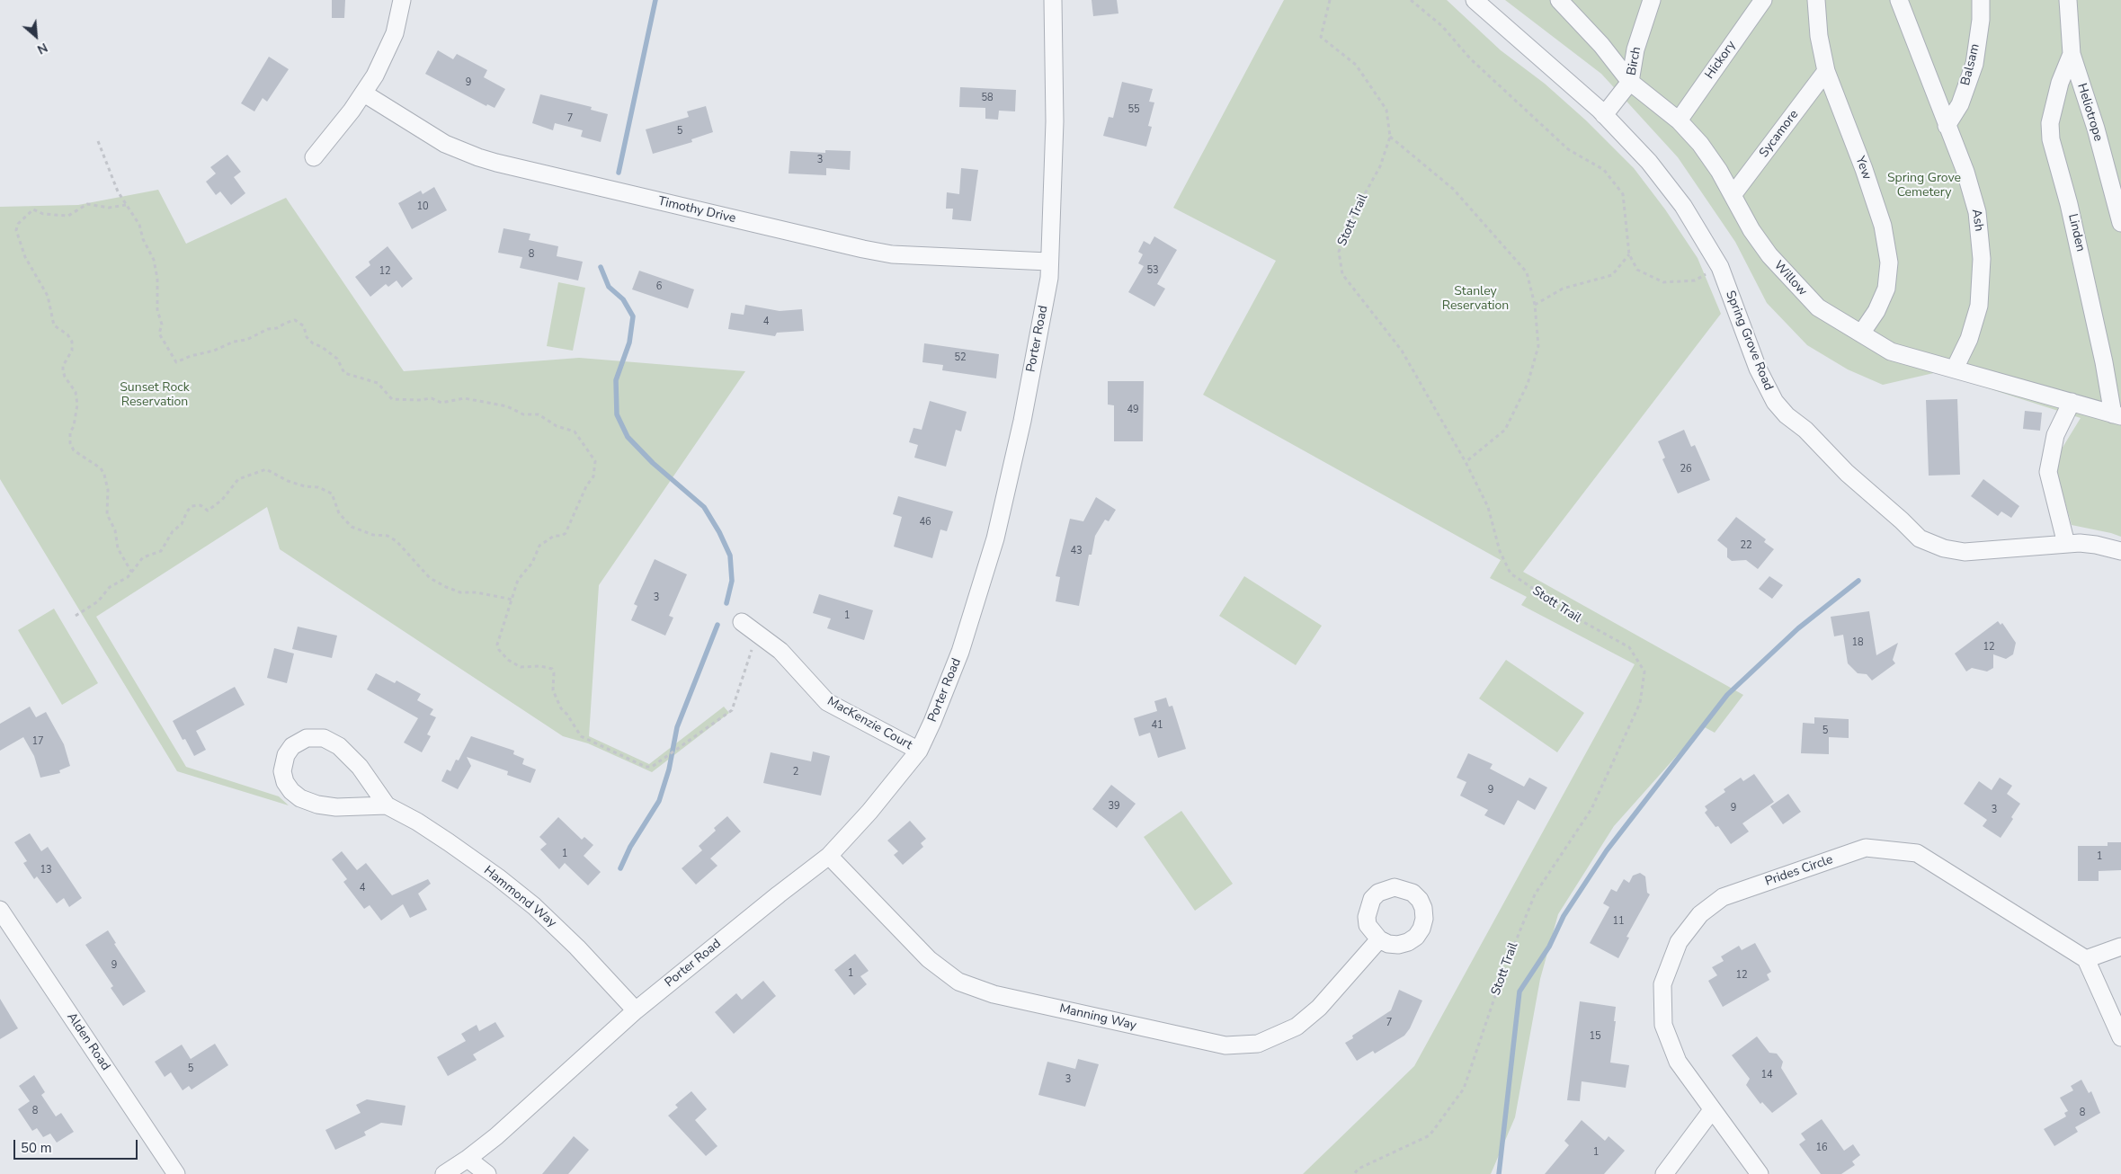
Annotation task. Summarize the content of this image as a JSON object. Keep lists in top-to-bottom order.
{
  "streets": {
    "street": [
      "Hickory",
      "Birch",
      "Balsam",
      "Heliotrope",
      "Sycamore",
      "Yew",
      "Timothy Drive",
      "Ash",
      "Linden",
      "Willow",
      "Porter Road",
      "Spring Grove Road",
      "MacKenzie Court",
      "Prides Circle",
      "Hammond Way",
      "Manning Way",
      "Alden Road"
    ],
    "path": ["Stott Trail"]
  },
  "crossings": [
    ["Hickory", "Willow"],
    ["Birch", "Willow"],
    ["Birch", "Spring Grove Road"],
    ["Balsam", "Ash"],
    ["Heliotrope", "Linden"],
    ["Sycamore", "Yew"],
    ["Sycamore", "Willow"],
    ["Yew", "Willow"],
    ["Timothy Drive", "Porter Road"],
    ["Ash", "Willow"],
    ["Linden", "Willow"],
    ["Porter Road", "MacKenzie Court"],
    ["Porter Road", "Hammond Way"],
    ["Porter Road", "Manning Way"]
  ],
  "parks": ["Spring Grove Cemetery", "Stanley Reservation", "Sunset Rock Reservation"],
  "house_numbers": [
    "9",
    "58",
    "55",
    "7",
    "5",
    "3",
    "10",
    "8",
    "53",
    "12",
    "6",
    "4",
    "52",
    "49",
    "26",
    "46",
    "22",
    "43",
    "3",
    "1",
    "18",
    "12",
    "41",
    "5",
    "17",
    "2",
    "9",
    "39",
    "9",
    "3",
    "1",
    "1",
    "13",
    "4",
    "11",
    "9",
    "1",
    "12",
    "7",
    "15",
    "5",
    "14",
    "3",
    "8",
    "8",
    "16",
    "1"
  ],
  "scale_bar": "50 m",
  "north": "bottom right"
}
